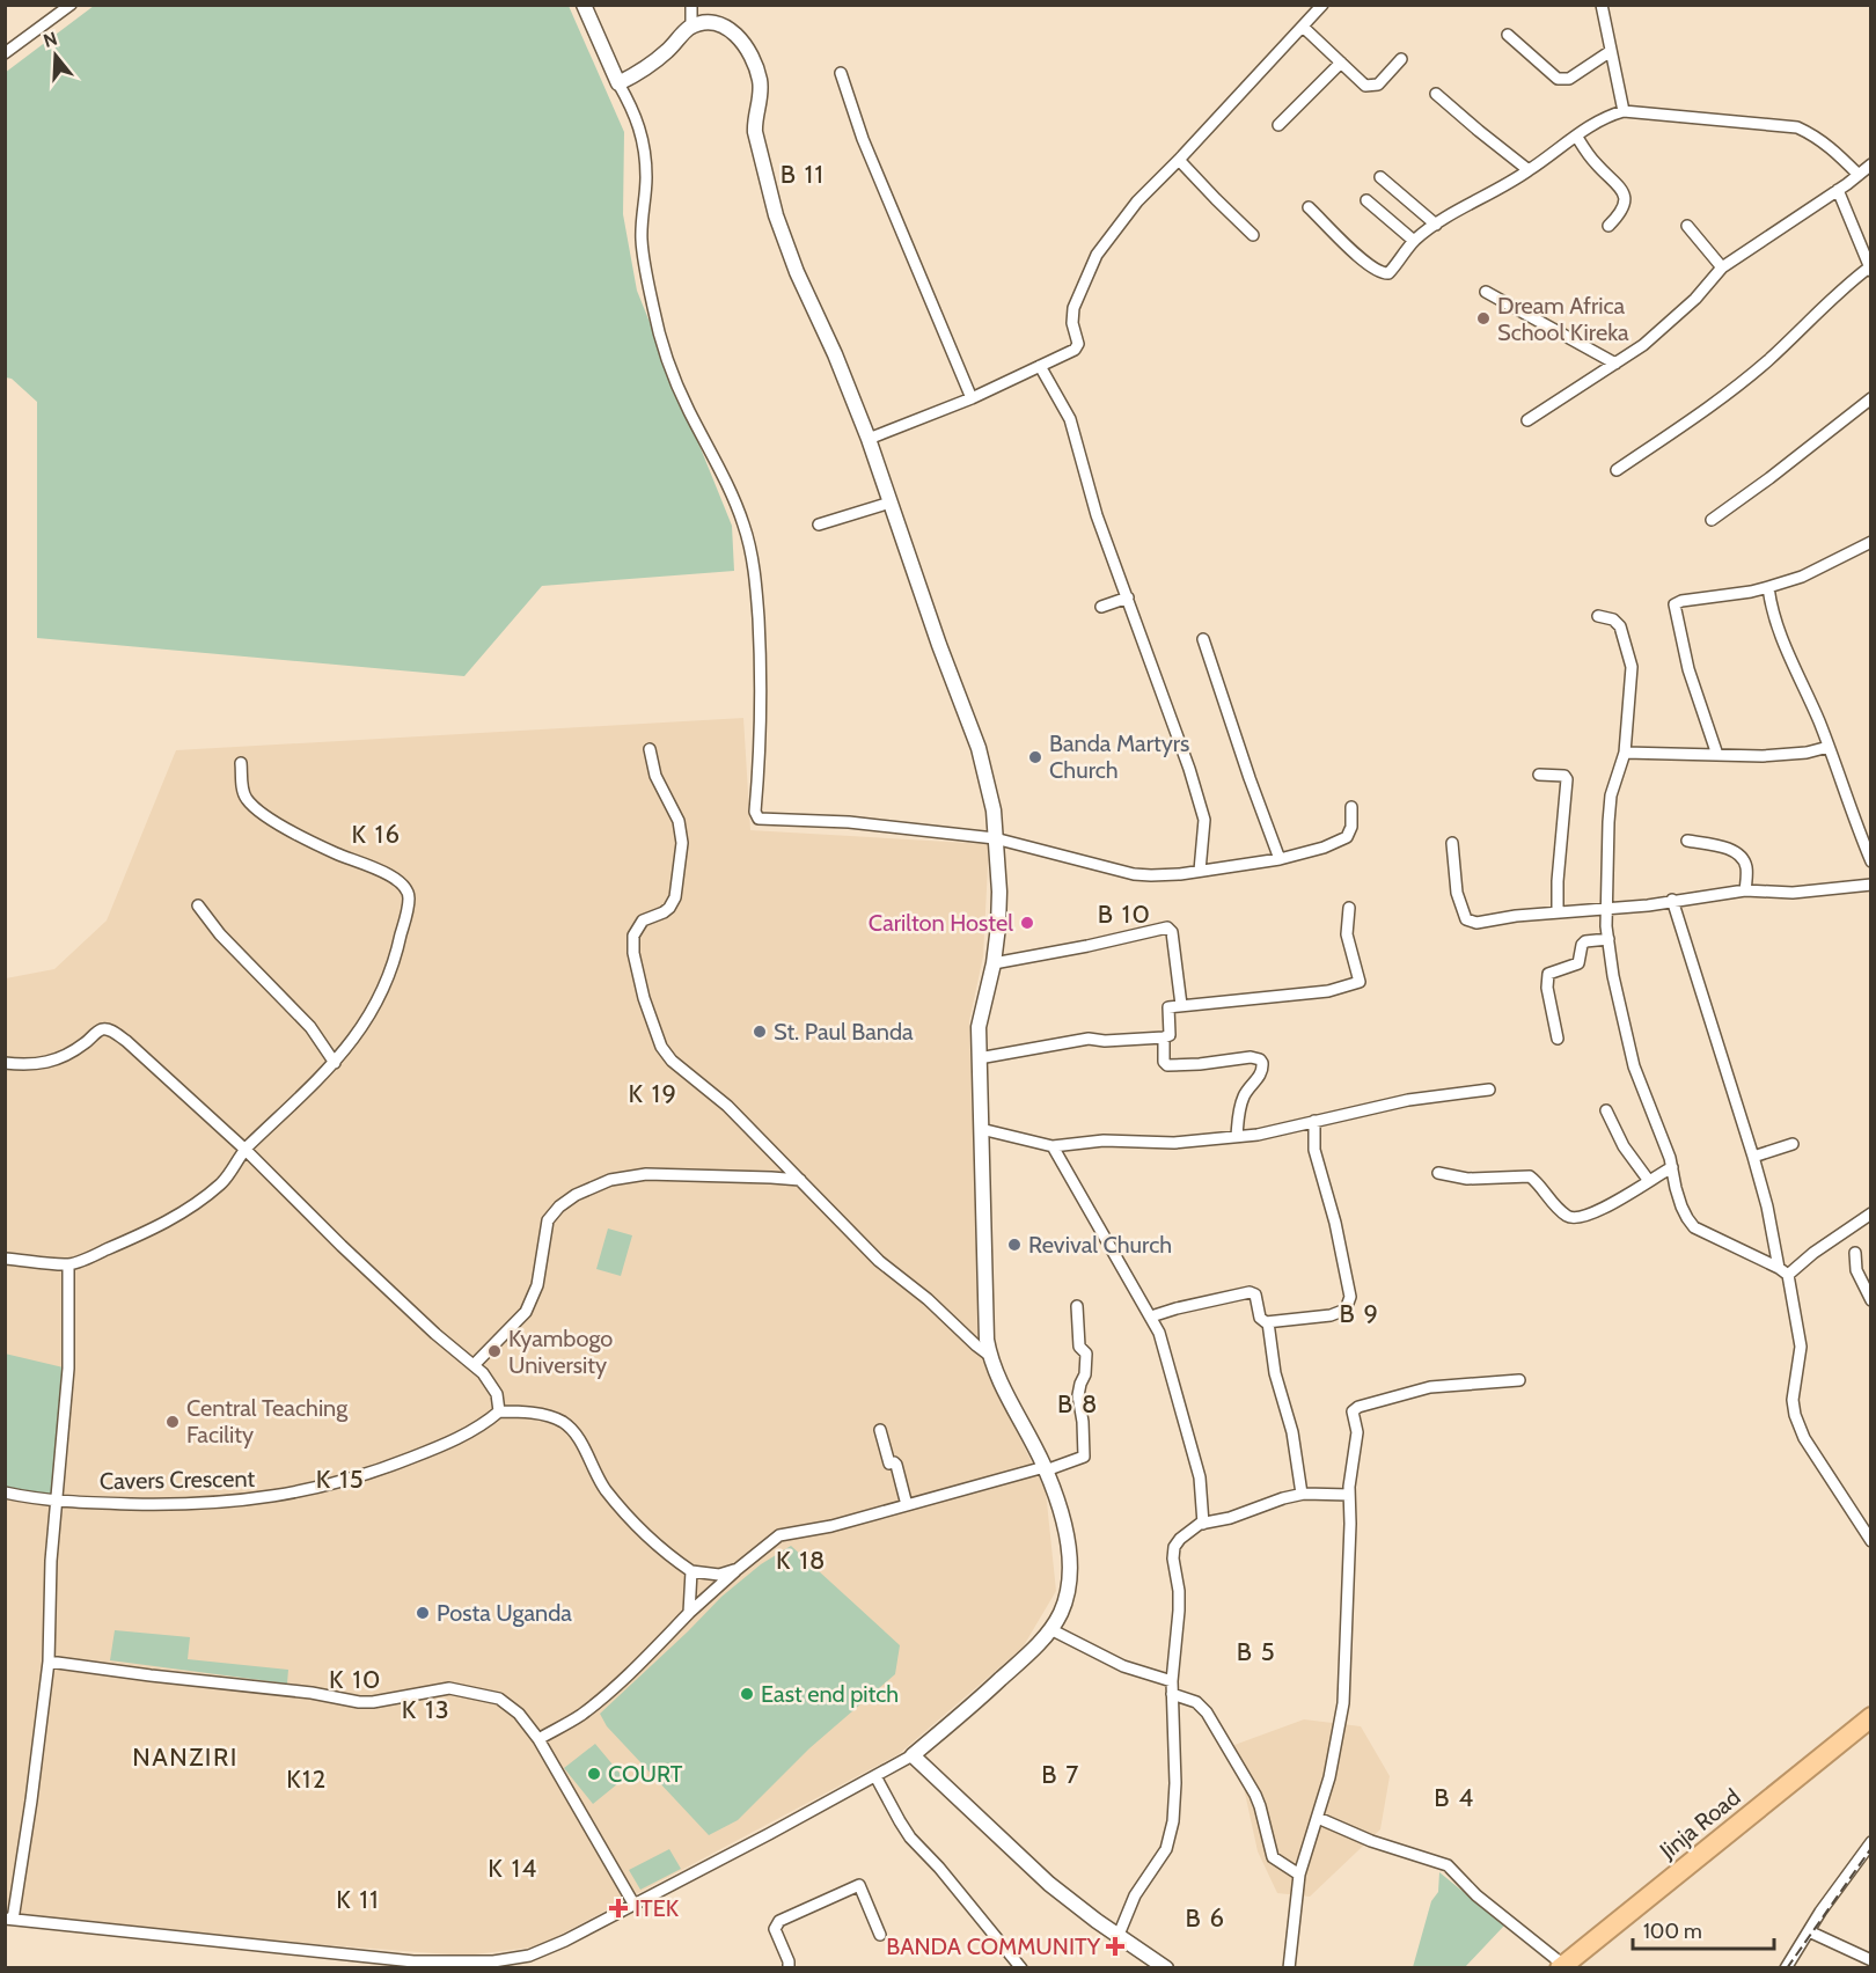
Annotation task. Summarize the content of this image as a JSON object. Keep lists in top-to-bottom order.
{
  "streets": {
    "highway": ["Jinja Road"],
    "street": ["Cavers Crescent"]
  },
  "districts": [
    "B 11",
    "K 16",
    "B 10",
    "K 19",
    "B 9",
    "B 8",
    "K 15",
    "K 18",
    "B 5",
    "K 10",
    "K 13",
    "NANZIRI",
    "B 7",
    "K12",
    "B 4",
    "K 14",
    "K 11",
    "B 6"
  ],
  "places": {
    "other": [
      "Dream Africa School Kireka",
      "Banda Martyrs Church",
      "Carilton Hostel",
      "St. Paul Banda",
      "Revival Church",
      "Kyambogo University",
      "Central Teaching Facility",
      "Posta Uganda",
      "East end pitch",
      "COURT"
    ],
    "health": ["ITEK", "BANDA COMMUNITY"]
  },
  "scale_bar": "100 m",
  "north": "top"
}
